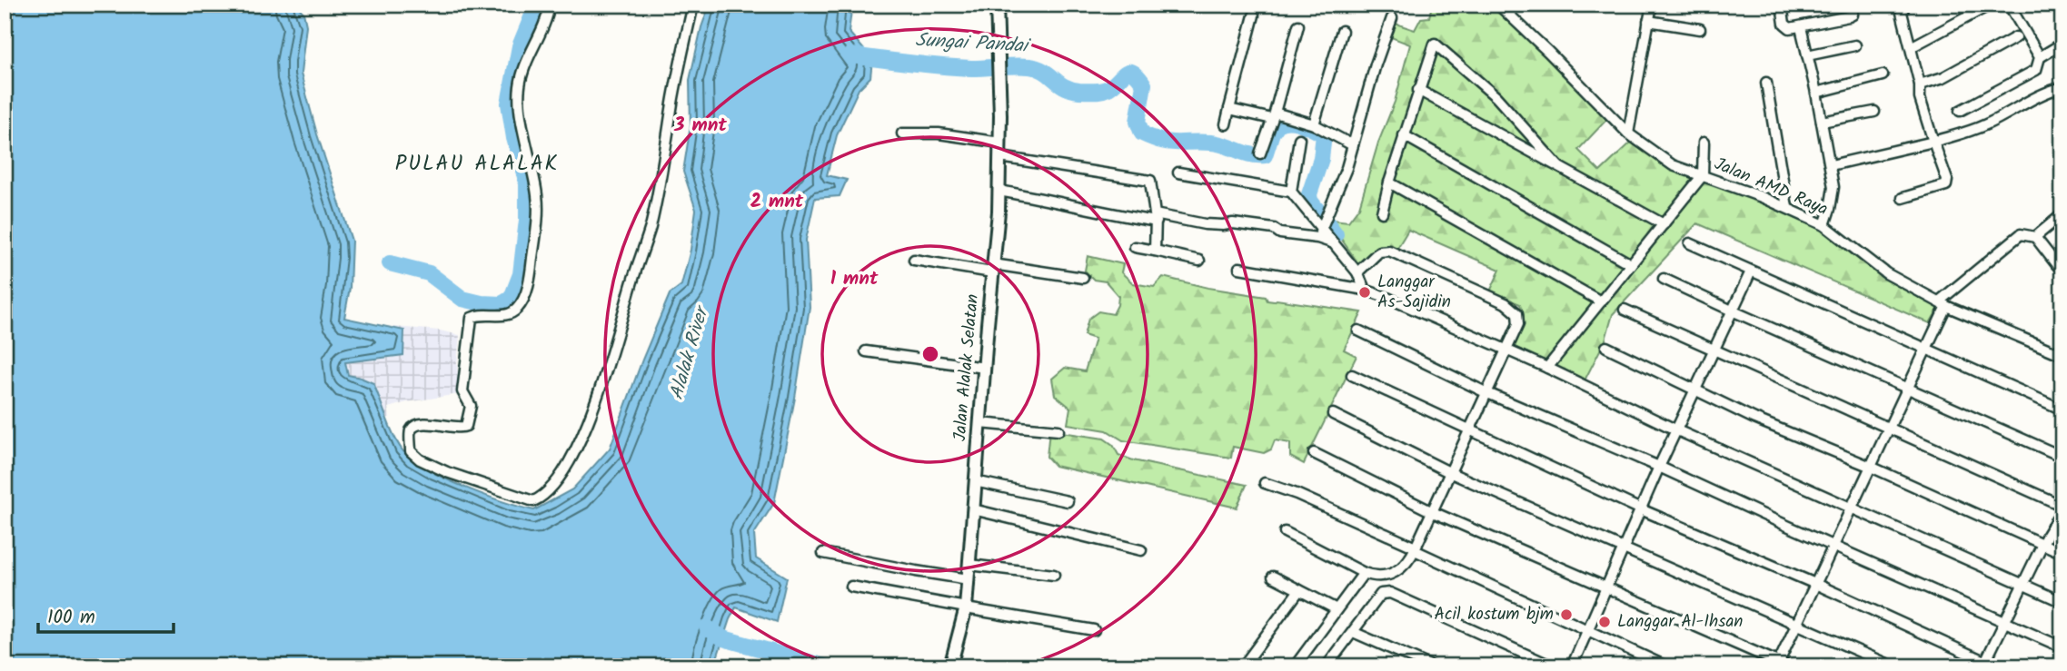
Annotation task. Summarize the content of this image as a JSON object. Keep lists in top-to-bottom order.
{
  "streets": {
    "street": ["Jalan AMD Raya", "Jalan Alalak Selatan"]
  },
  "districts": ["PULAU ALALAK"],
  "water": ["Sungai Pandai", "Alalak River"],
  "places": ["Langgar As-Sajidin", "Acil kostum bjm", "Langgar Al-Ihsan"],
  "scale_bar": "100 m",
  "rings": ["3 mnt", "2 mnt", "1 mnt"]
}
